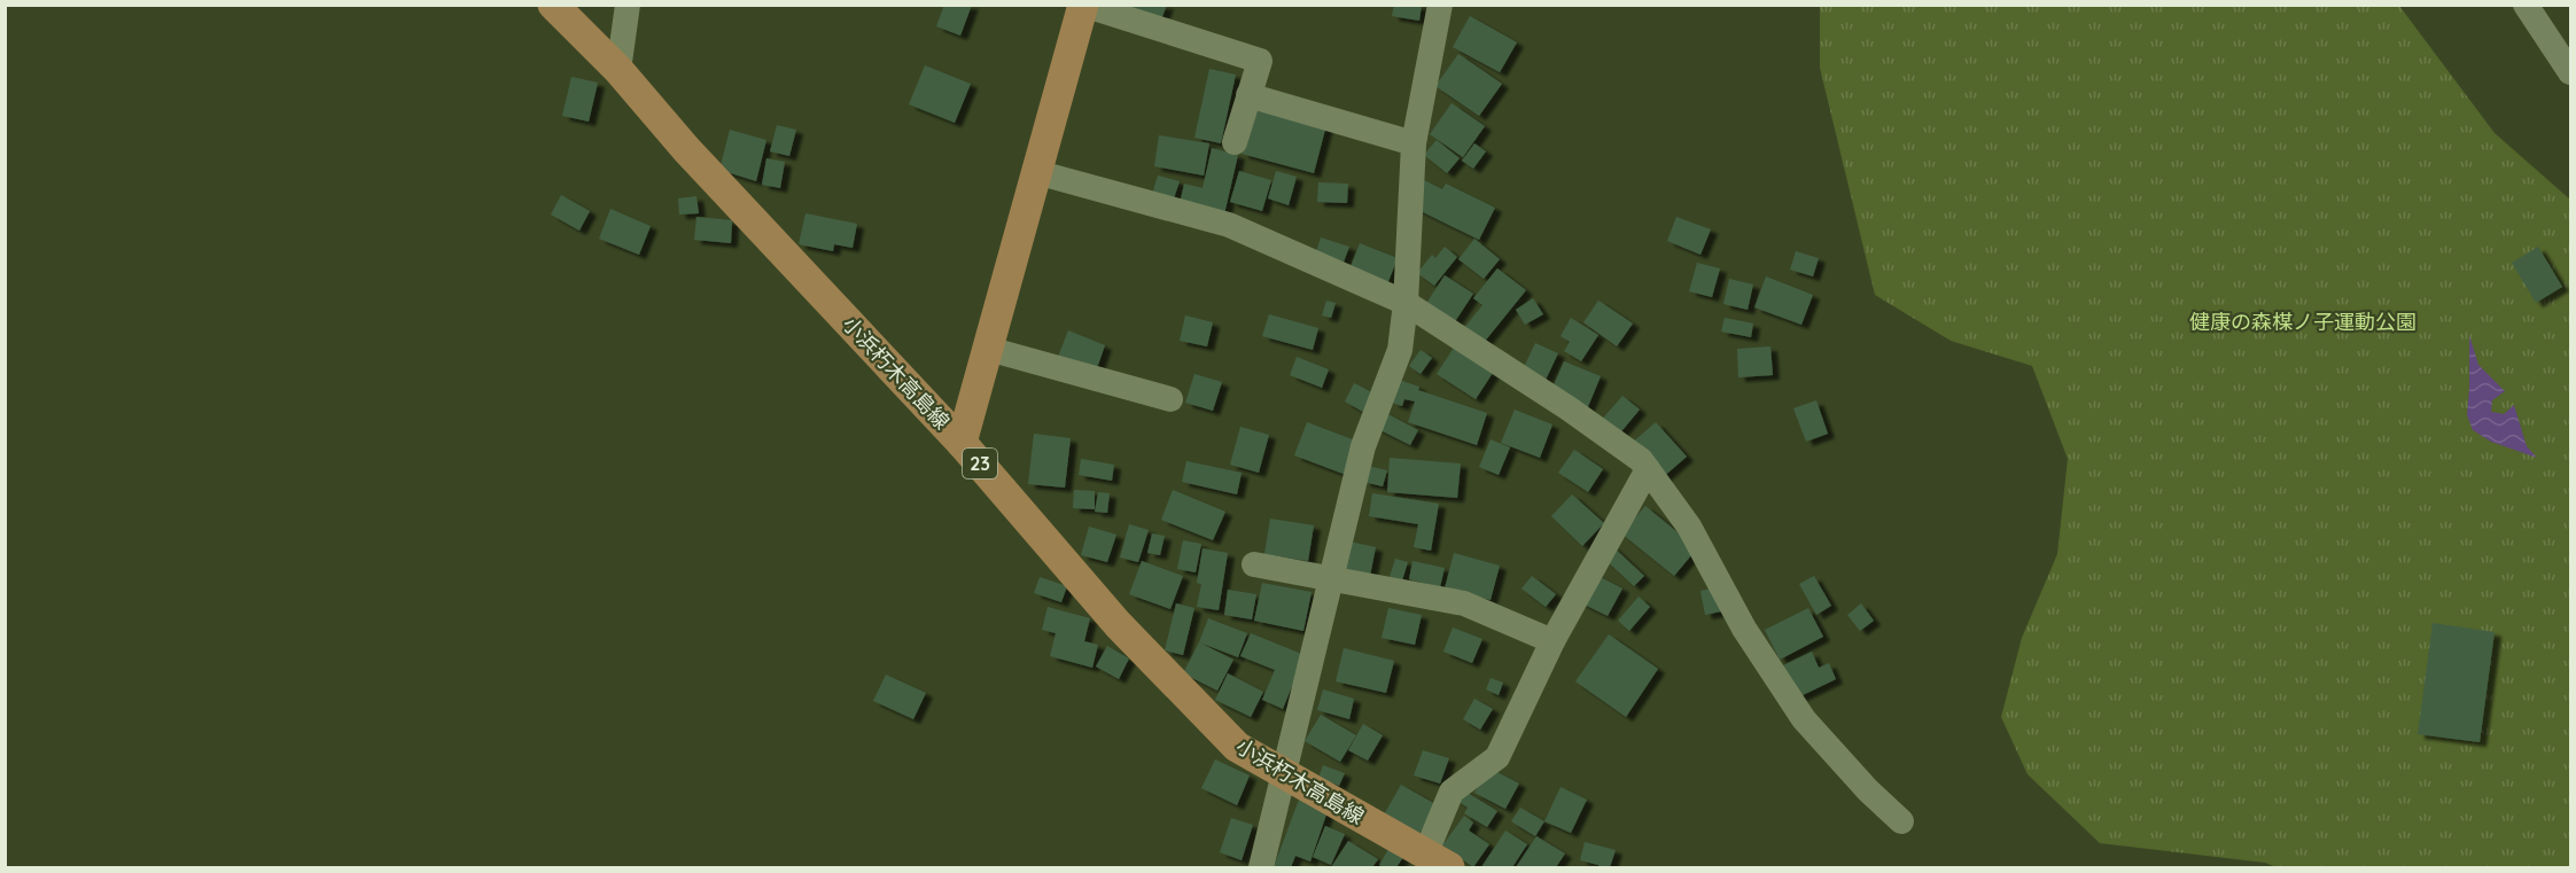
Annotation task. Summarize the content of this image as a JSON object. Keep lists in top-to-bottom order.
{
  "streets": {
    "main road": ["小浜朽木高島線", "23"]
  },
  "parks": ["健康の森楳ノ子運動公園"]
}
